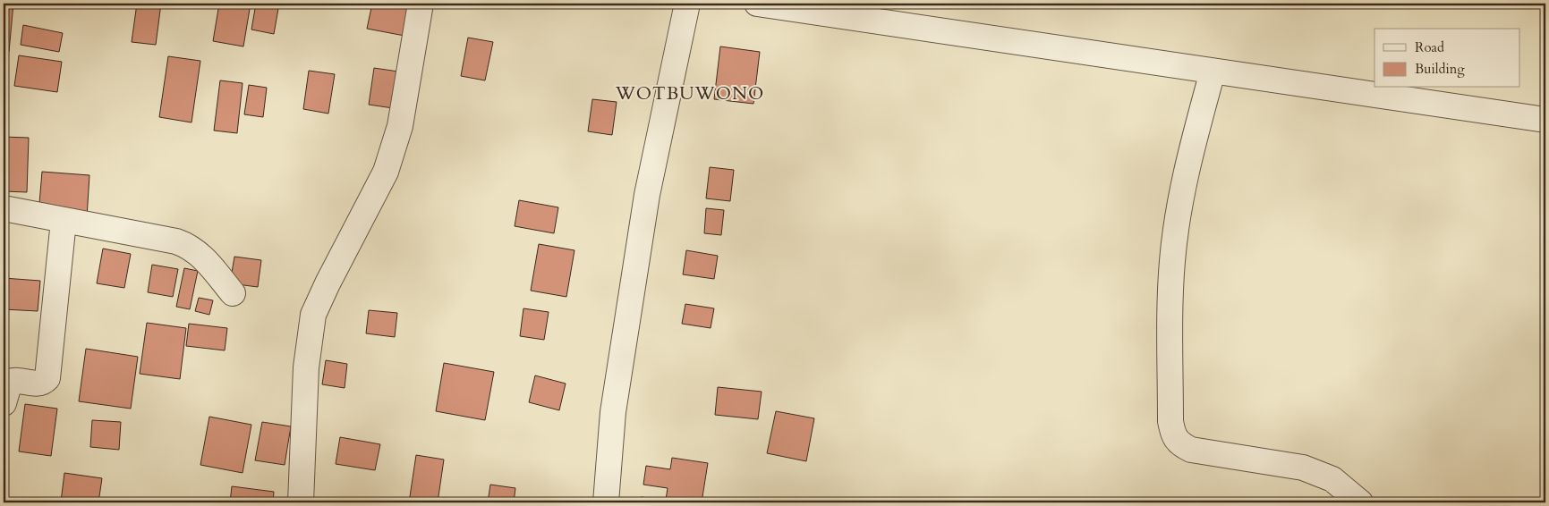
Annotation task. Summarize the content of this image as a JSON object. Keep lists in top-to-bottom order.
{
  "districts": ["WOTBUWONO"],
  "legend": ["Road", "Building"]
}
